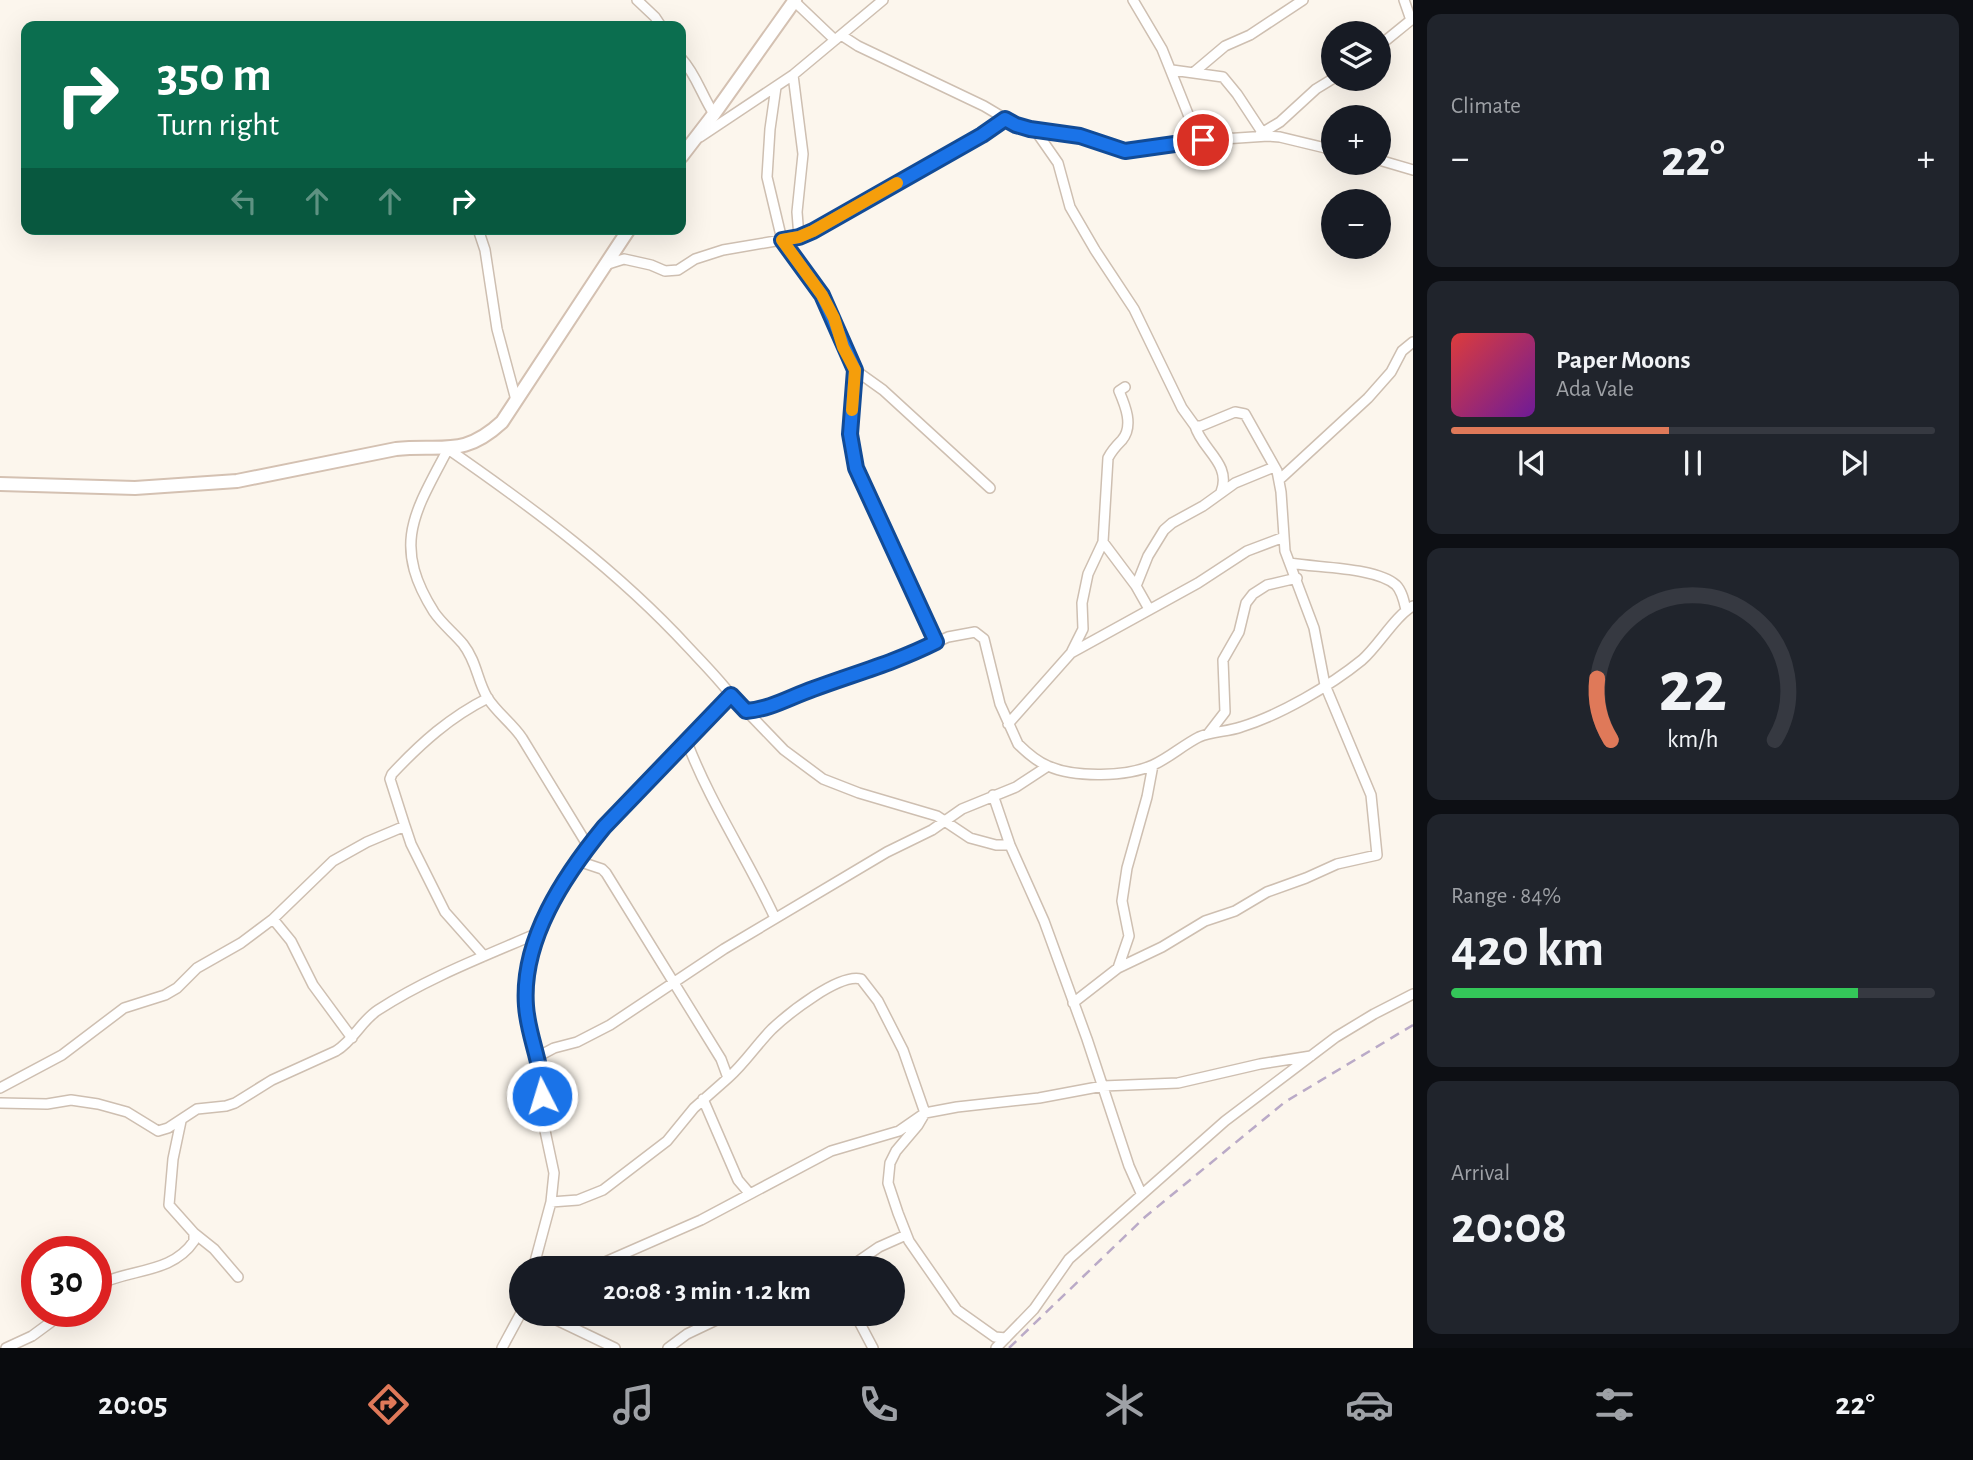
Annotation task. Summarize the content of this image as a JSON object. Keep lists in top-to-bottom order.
{
  "page": {
    "tile": [
      "Climate",
      ["Range · 84%", "420 km"],
      ["Arrival", "20:08"]
    ],
    "map_buttons": ["+", "−"],
    "turn": ["350 m", "Turn right"],
    "heat": ["−", "22°", "+"],
    "song": ["Paper Moons", "Ada Vale"],
    "limit": "30",
    "trip": "20:08 · 3 min · 1.2 km",
    "tabs": ["20:05", "22°"],
    "gauge": ["22", "km/h"]
  }
}
